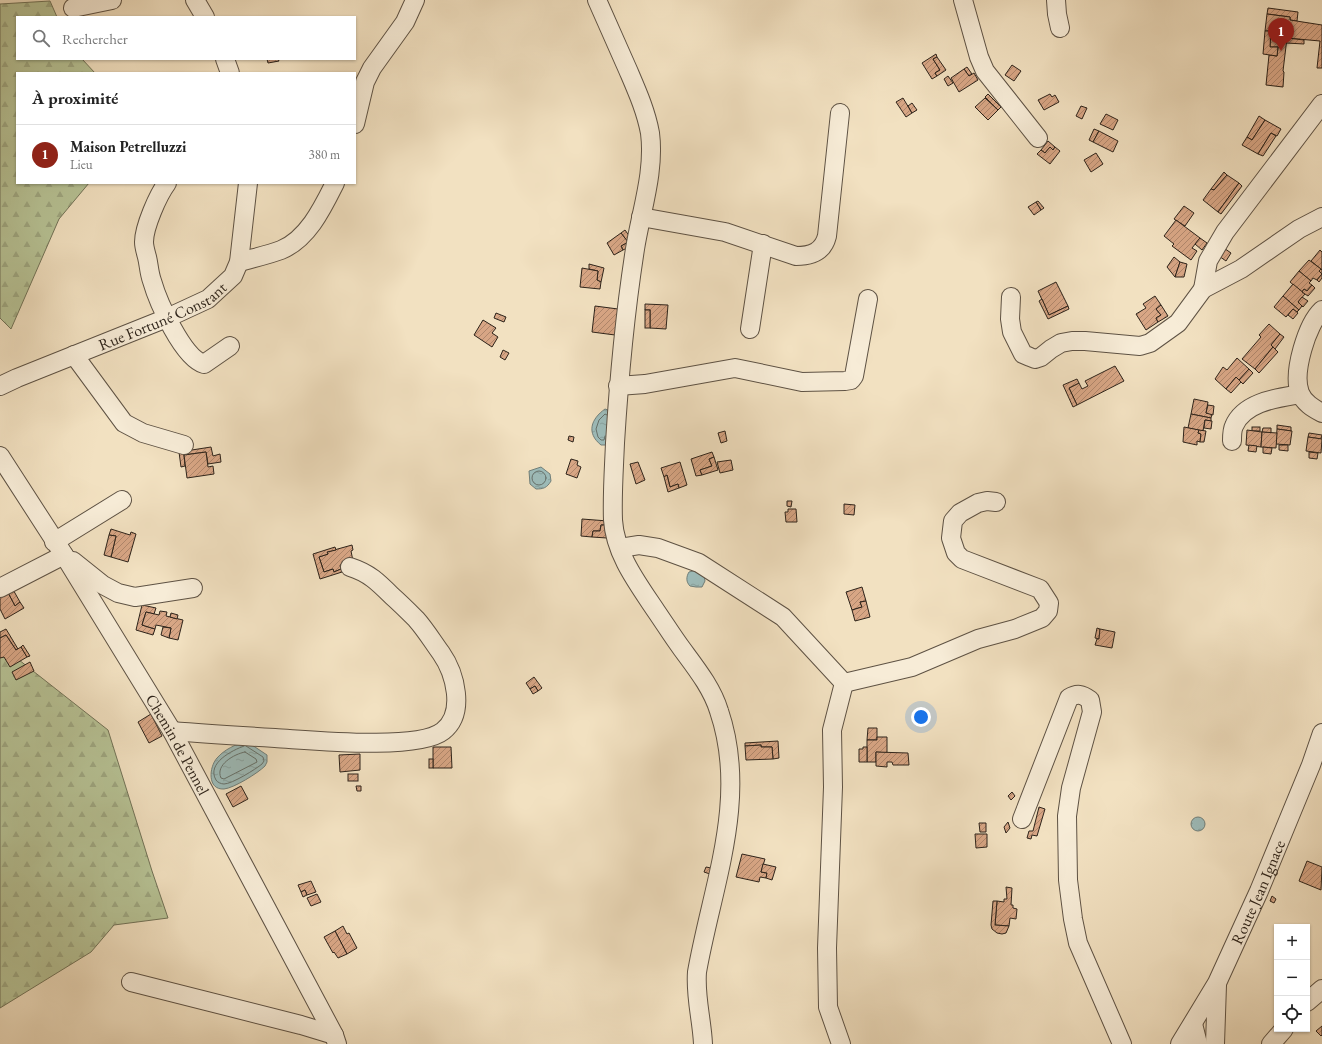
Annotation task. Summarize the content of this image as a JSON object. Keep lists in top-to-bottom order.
{
  "streets": {
    "street": ["Rue Fortuné Constant", "Chemin de Pennel", "Route Jean Ignace"]
  },
  "page": {
    "search": "Rechercher",
    "pins": "1",
    "heading": "À proximité",
    "list": [
      {
        "mark": "1",
        "name": "Maison Petrelluzzi",
        "note": "Lieu",
        "value": "380 m"
      }
    ],
    "map_buttons": ["+", "−"]
  }
}
